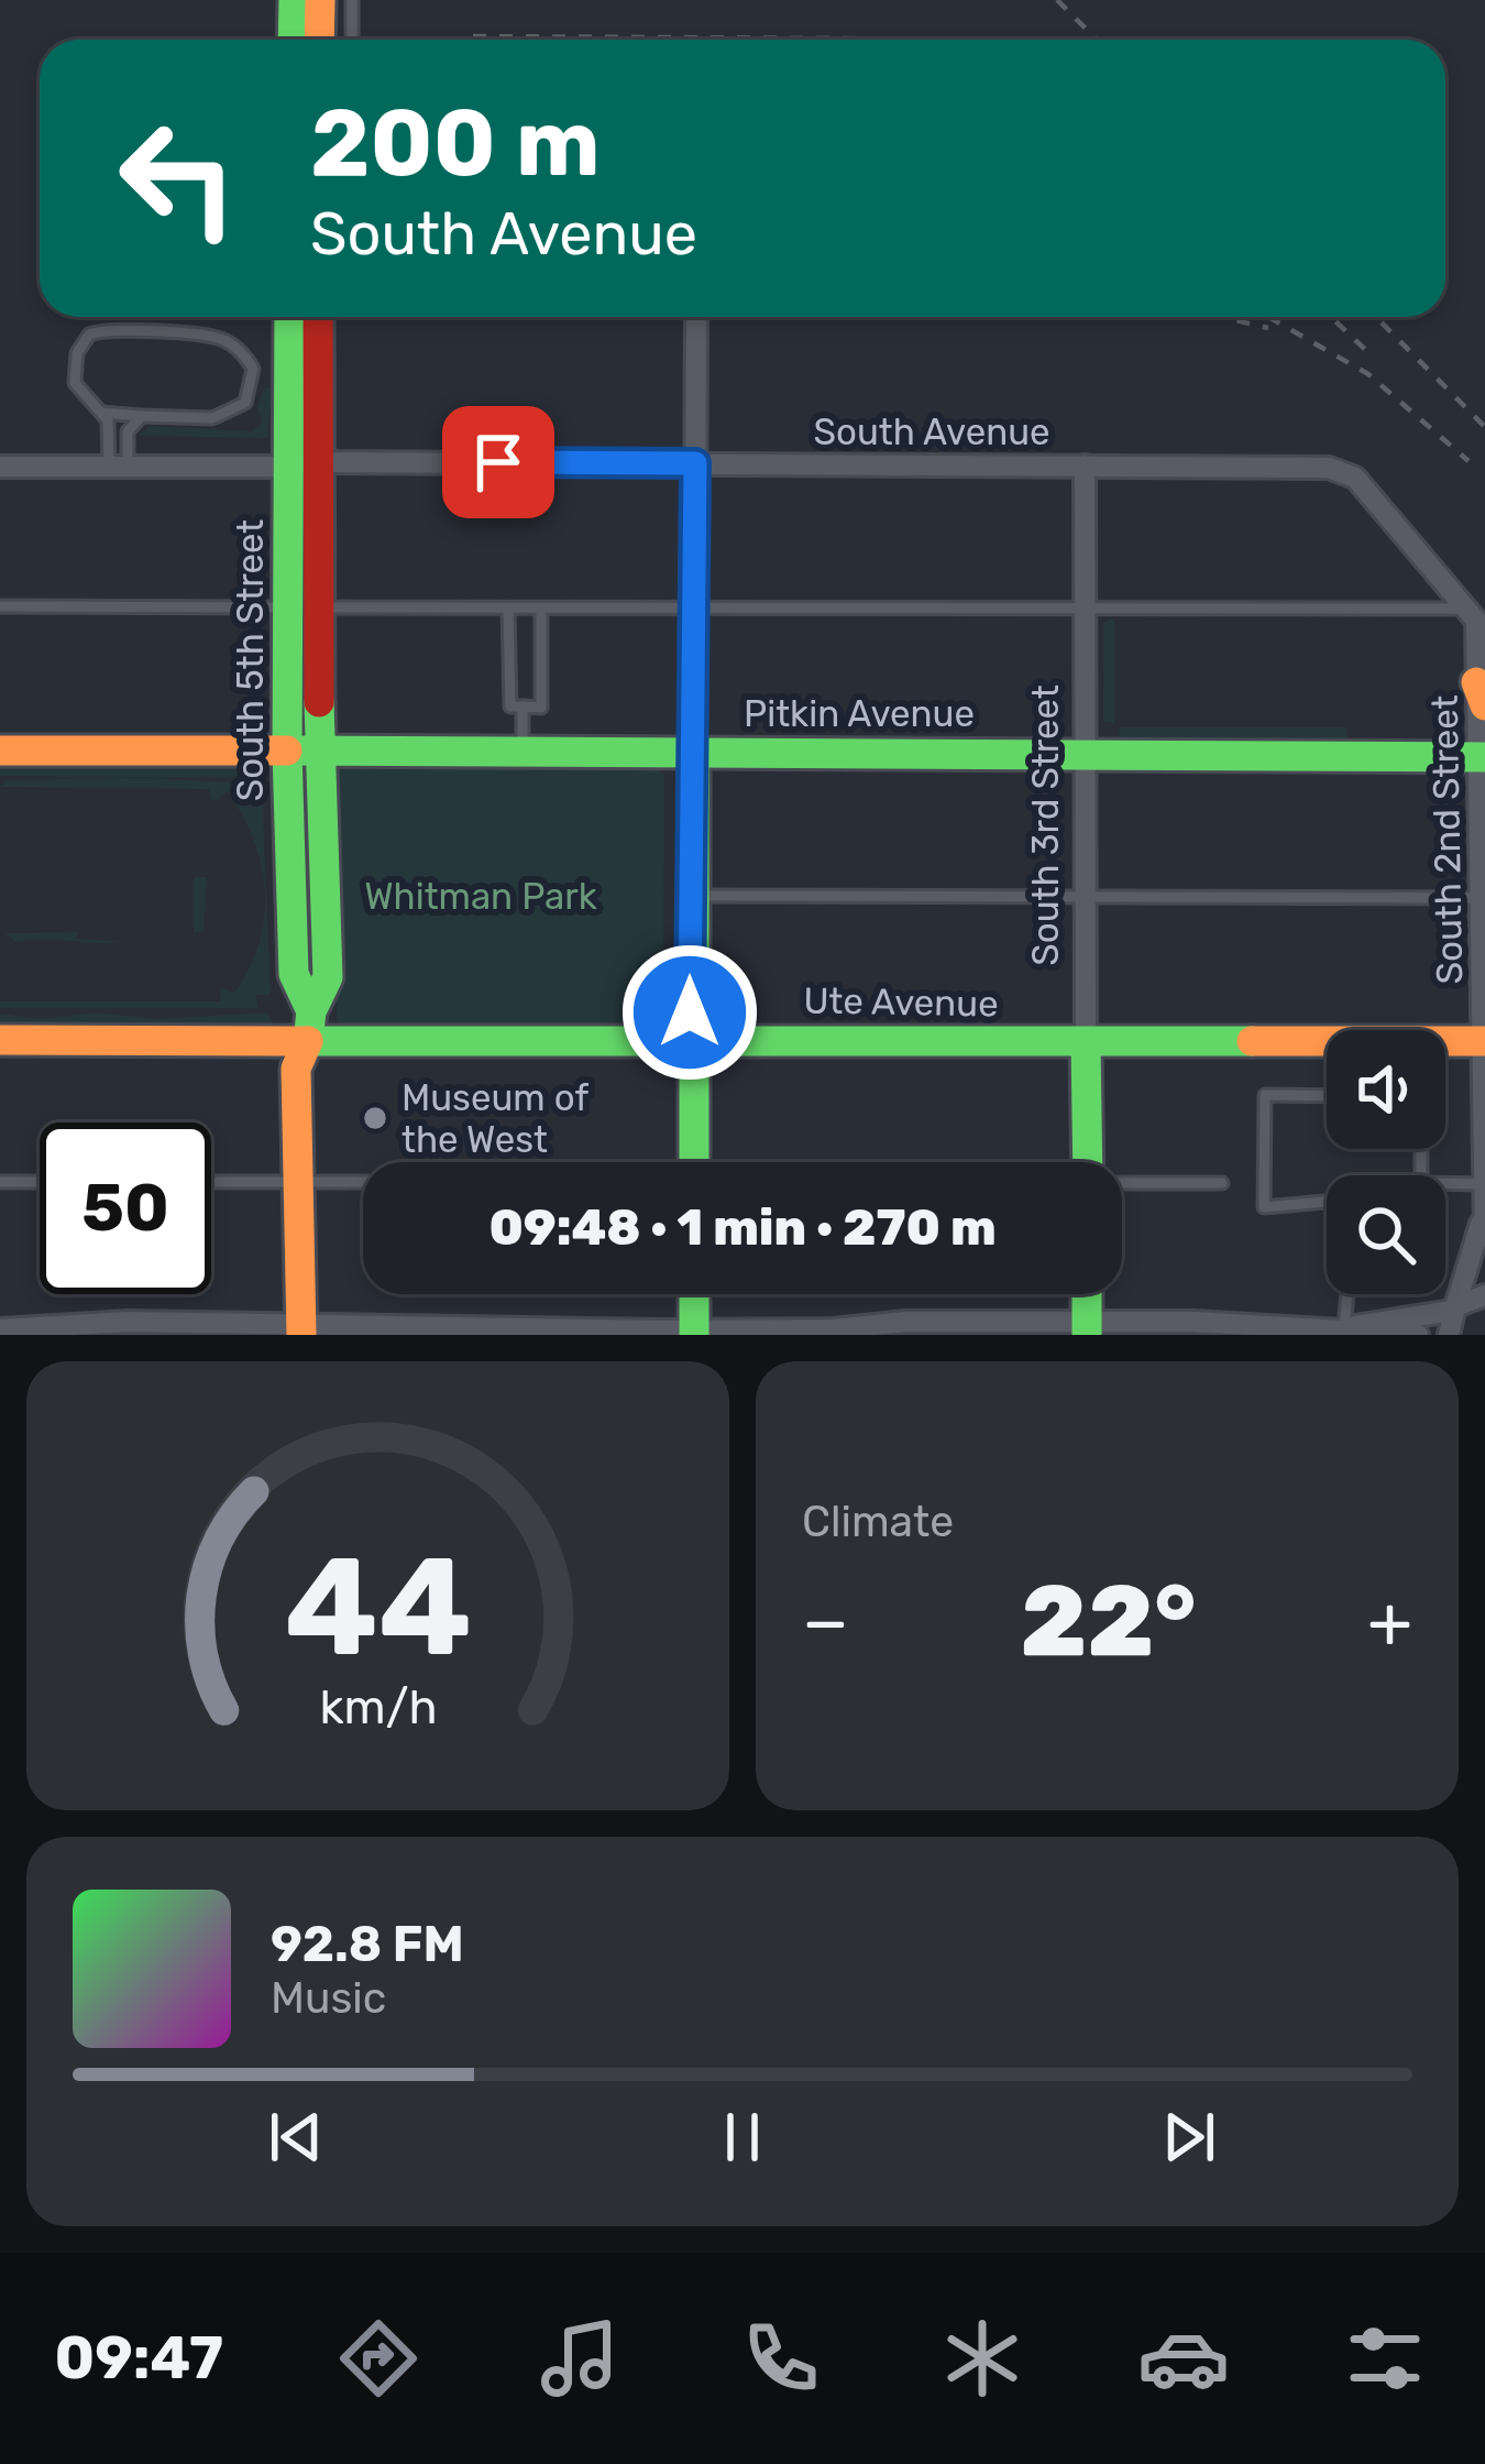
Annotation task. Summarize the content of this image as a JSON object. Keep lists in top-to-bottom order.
{
  "streets": {
    "main road": [
      "South 5th Street",
      "Pitkin Avenue",
      "South 3rd Street",
      "Ute Avenue"
    ],
    "street": ["South Avenue", "South 2nd Street"]
  },
  "crossings": [
    ["South Avenue", "South 5th Street"],
    ["South Avenue", "South 3rd Street"],
    ["South Avenue", "South 2nd Street"],
    ["South 5th Street", "Pitkin Avenue"],
    ["South 5th Street", "Ute Avenue"],
    ["Pitkin Avenue", "South 3rd Street"],
    ["Pitkin Avenue", "South 2nd Street"],
    ["South 3rd Street", "Ute Avenue"],
    ["South 2nd Street", "Ute Avenue"]
  ],
  "parks": ["Whitman Park"],
  "places": ["Museum of the West"],
  "page": {
    "turn": ["200 m", "South Avenue"],
    "limit": "50",
    "trip": "09:48 · 1 min · 270 m",
    "tile": "Climate",
    "heat": ["−", "22°", "+"],
    "song": ["92.8 FM", "Music"],
    "tabs": "09:47",
    "gauge": ["44", "km/h"]
  }
}
